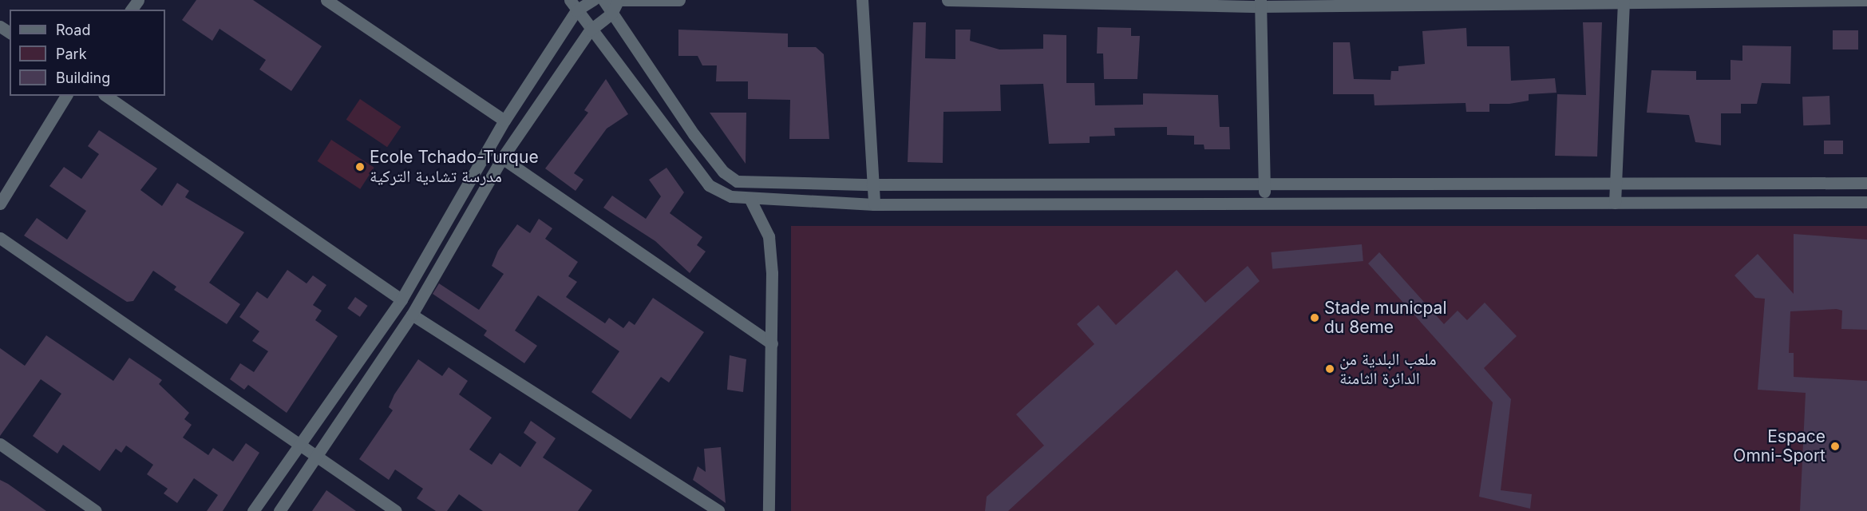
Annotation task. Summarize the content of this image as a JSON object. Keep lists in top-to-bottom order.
{
  "places": [
    "Ecole Tchado-Turque مدرسة تشادية التركية",
    "Stade municpal du 8eme",
    "ملعب البلدية من الدائرة الثامنة",
    "Espace Omni-Sport"
  ],
  "legend": ["Road", "Park", "Building"]
}
